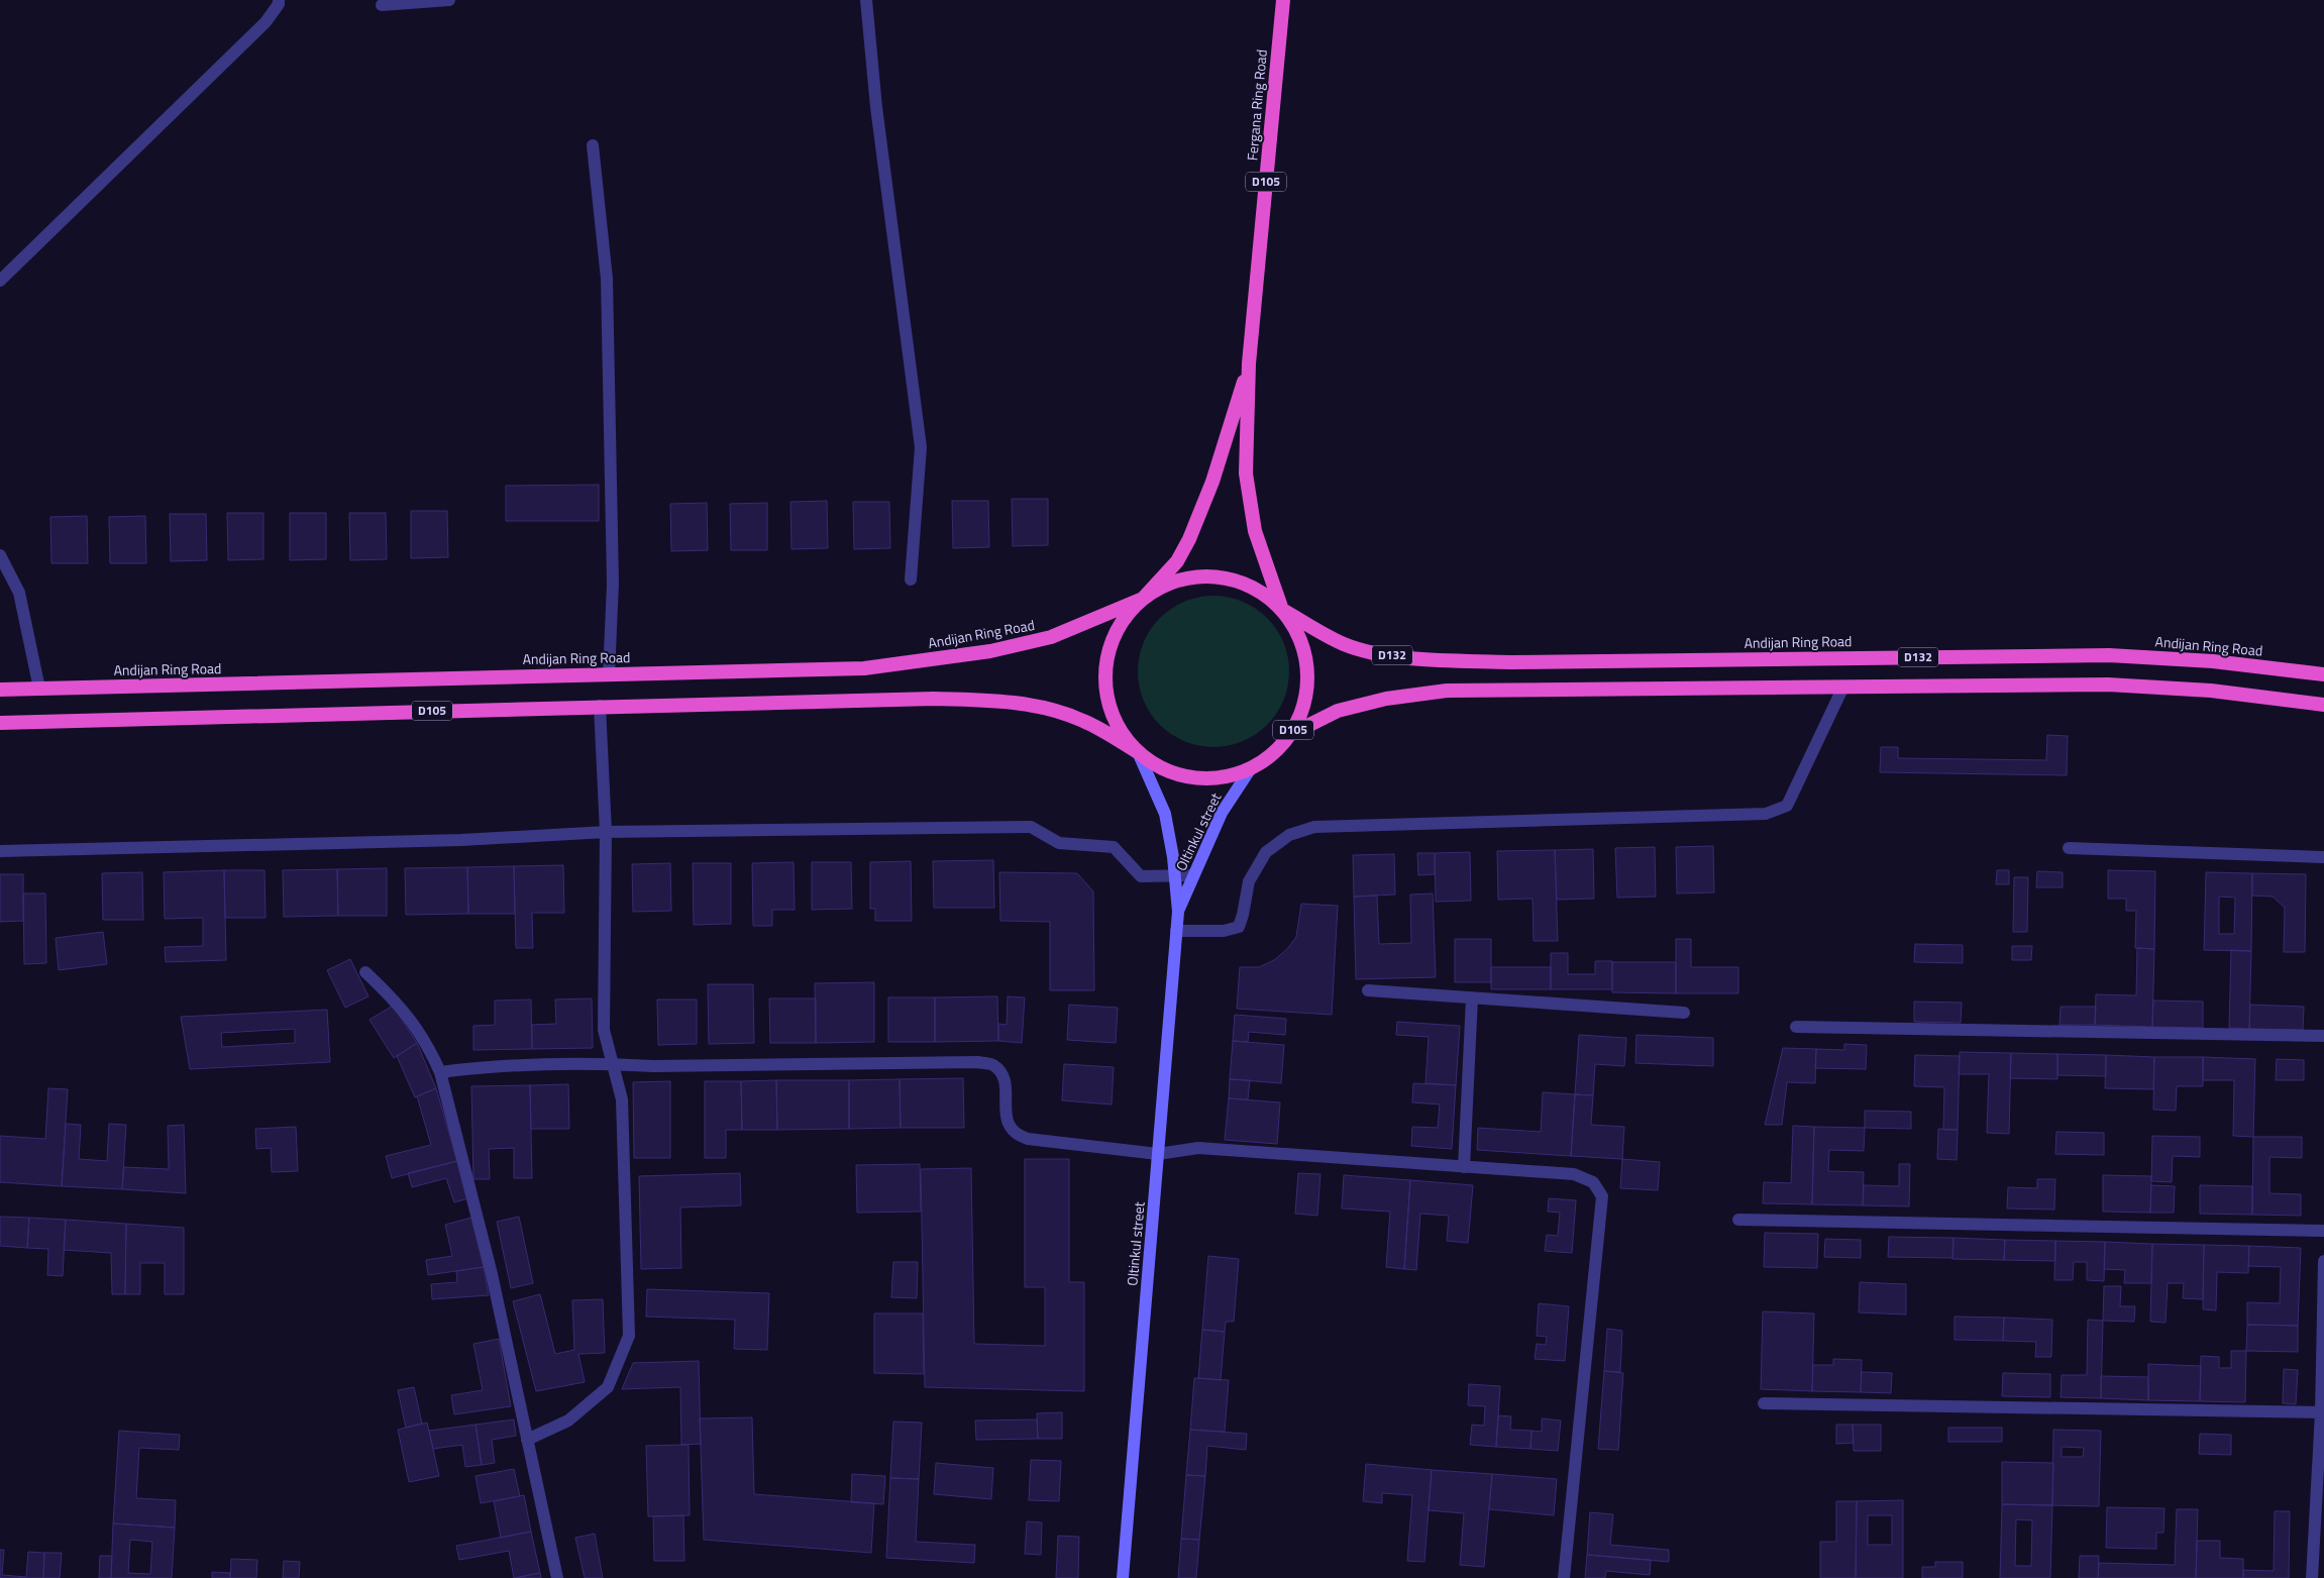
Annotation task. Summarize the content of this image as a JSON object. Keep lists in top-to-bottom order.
{
  "streets": {
    "highway": [
      "Fergana Ring Road",
      "D105",
      "Andijan Ring Road",
      "D132"
    ],
    "main road": ["Oltinkul street"]
  },
  "crossings": [
    ["Fergana Ring Road", "D105"],
    ["Fergana Ring Road", "Andijan Ring Road"],
    ["D105", "Andijan Ring Road"],
    ["D105", "D132"],
    ["D105", "Oltinkul street"]
  ]
}
